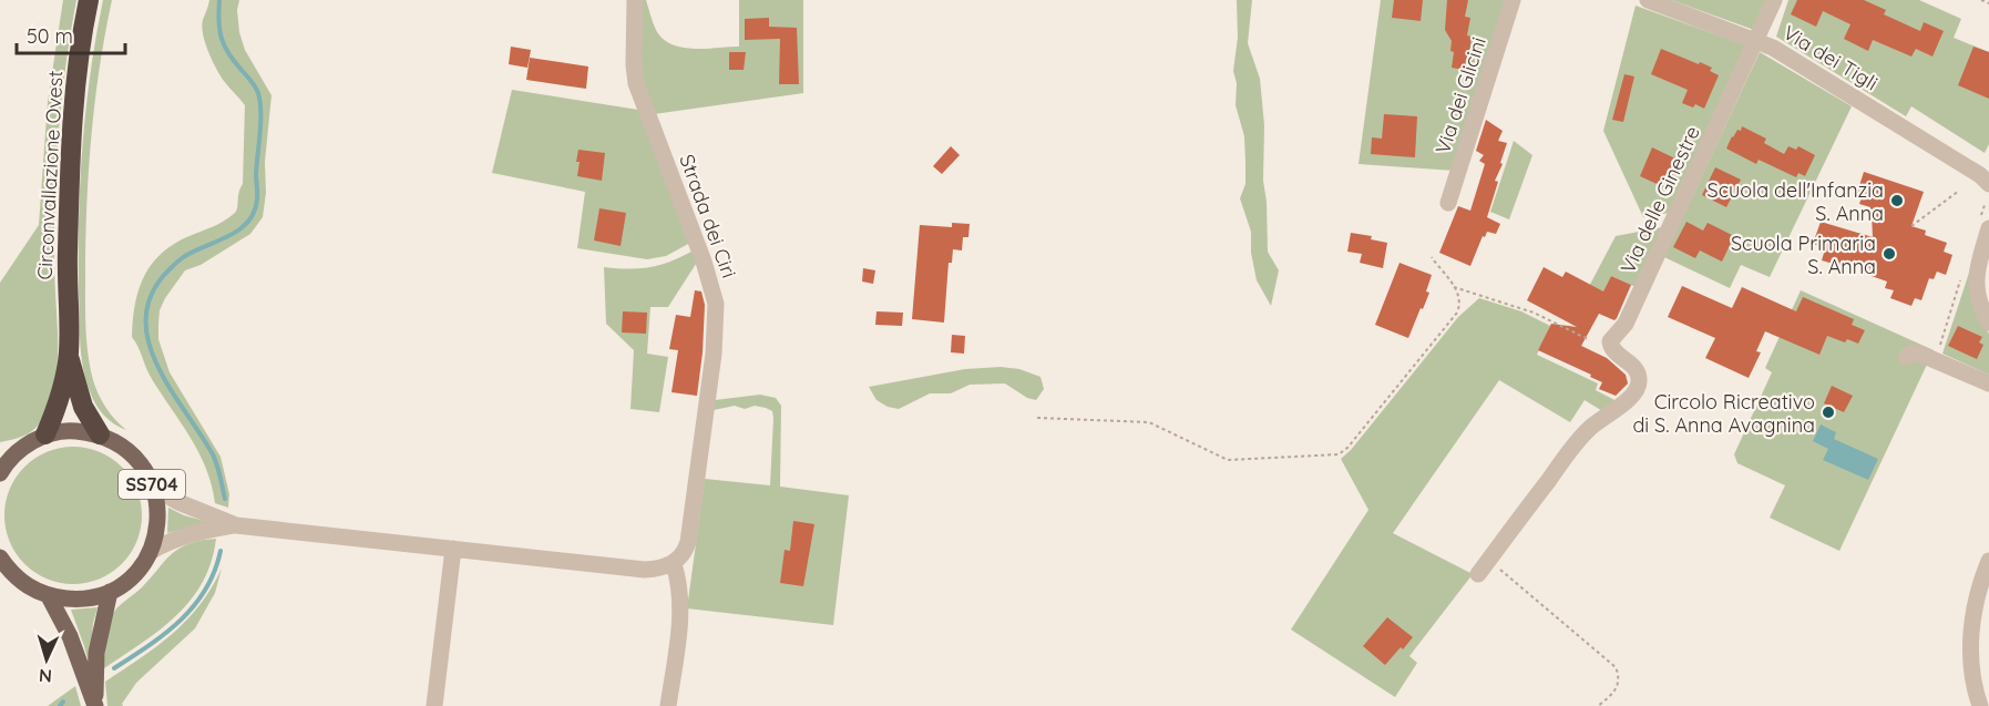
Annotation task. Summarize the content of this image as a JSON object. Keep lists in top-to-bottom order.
{
  "streets": {
    "highway": ["Circonvallazione Ovest", "SS704"],
    "street": [
      "Via dei Tigli",
      "Via dei Glicini",
      "Via delle Ginestre",
      "Strada dei Ciri"
    ]
  },
  "crossings": [
    ["Via dei Tigli", "Via delle Ginestre"],
    ["Circonvallazione Ovest", "SS704"]
  ],
  "places": ["Scuola dell'Infanzia S. Anna", "Scuola Primaria S. Anna", "Circolo Ricreativo di S. Anna Avagnina"],
  "scale_bar": "50 m",
  "north": "bottom"
}
